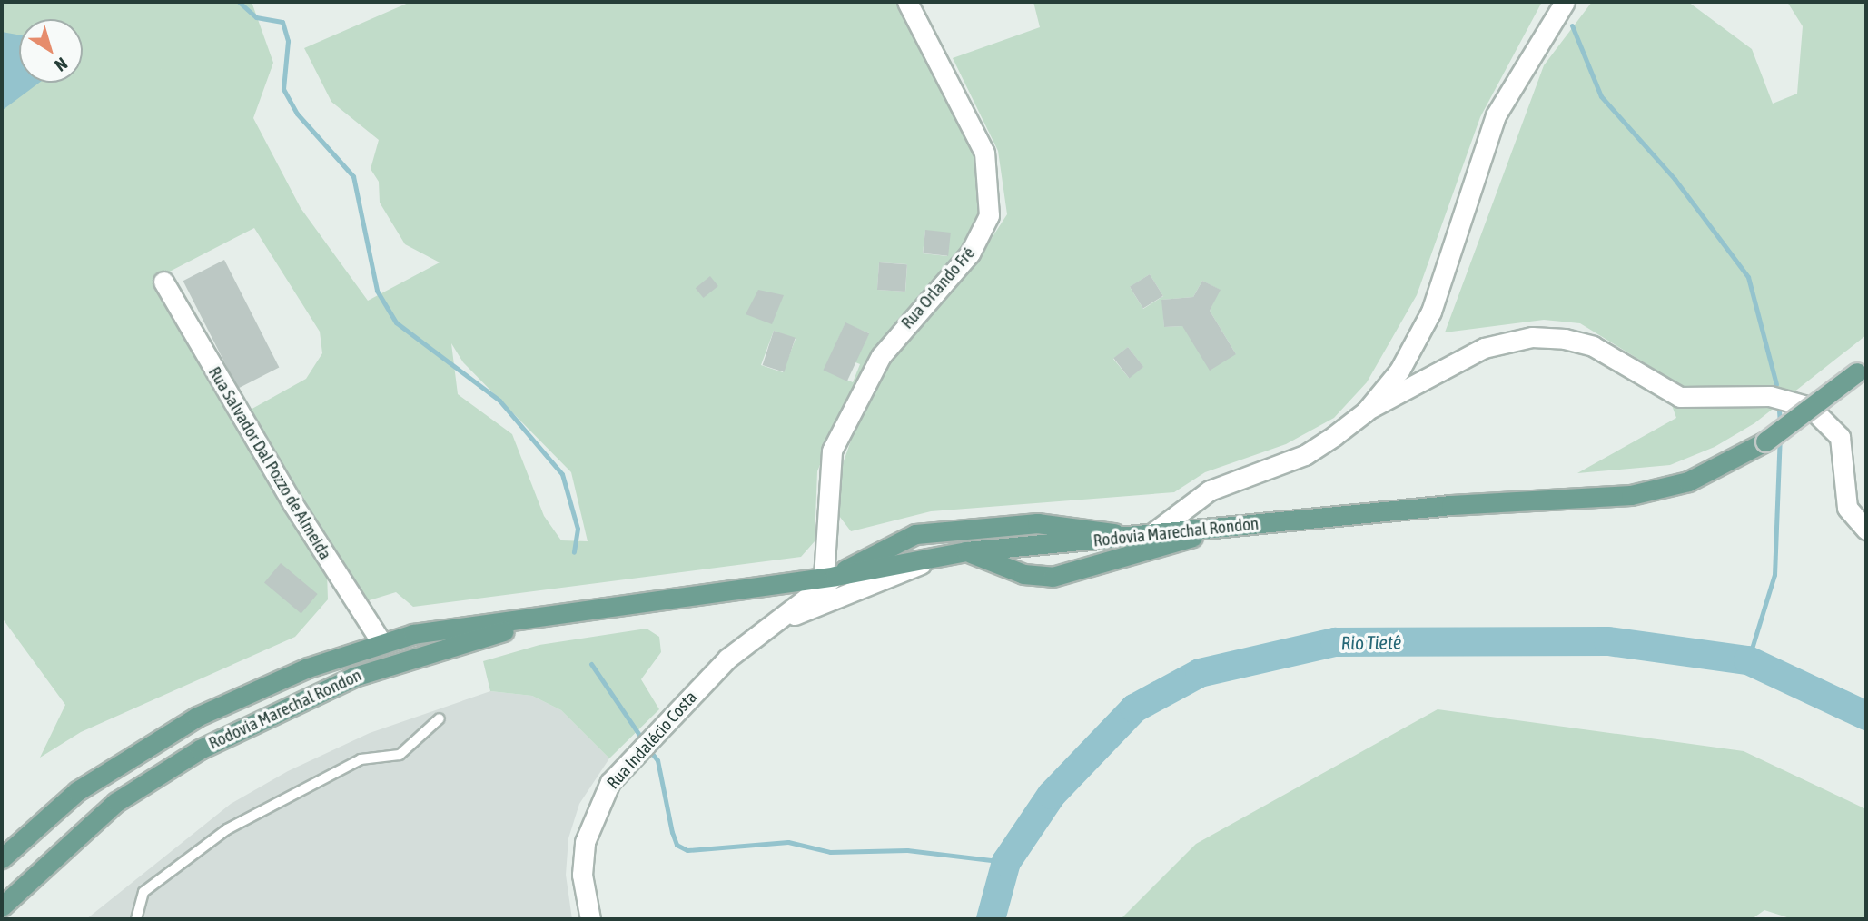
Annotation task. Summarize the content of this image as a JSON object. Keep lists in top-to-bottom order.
{
  "streets": {
    "main road": ["Rodovia Marechal Rondon"],
    "street": ["Rua Orlando Fré", "Rua Salvador Dal Pozzo de Almeida", "Rua Indalécio Costa"]
  },
  "crossings": [
    ["Rua Orlando Fré", "Rodovia Marechal Rondon"],
    ["Rua Orlando Fré", "Rua Indalécio Costa"],
    ["Rua Salvador Dal Pozzo de Almeida", "Rodovia Marechal Rondon"],
    ["Rodovia Marechal Rondon", "Rua Indalécio Costa"]
  ],
  "water": ["Rio Tietê"],
  "north": "bottom right"
}
